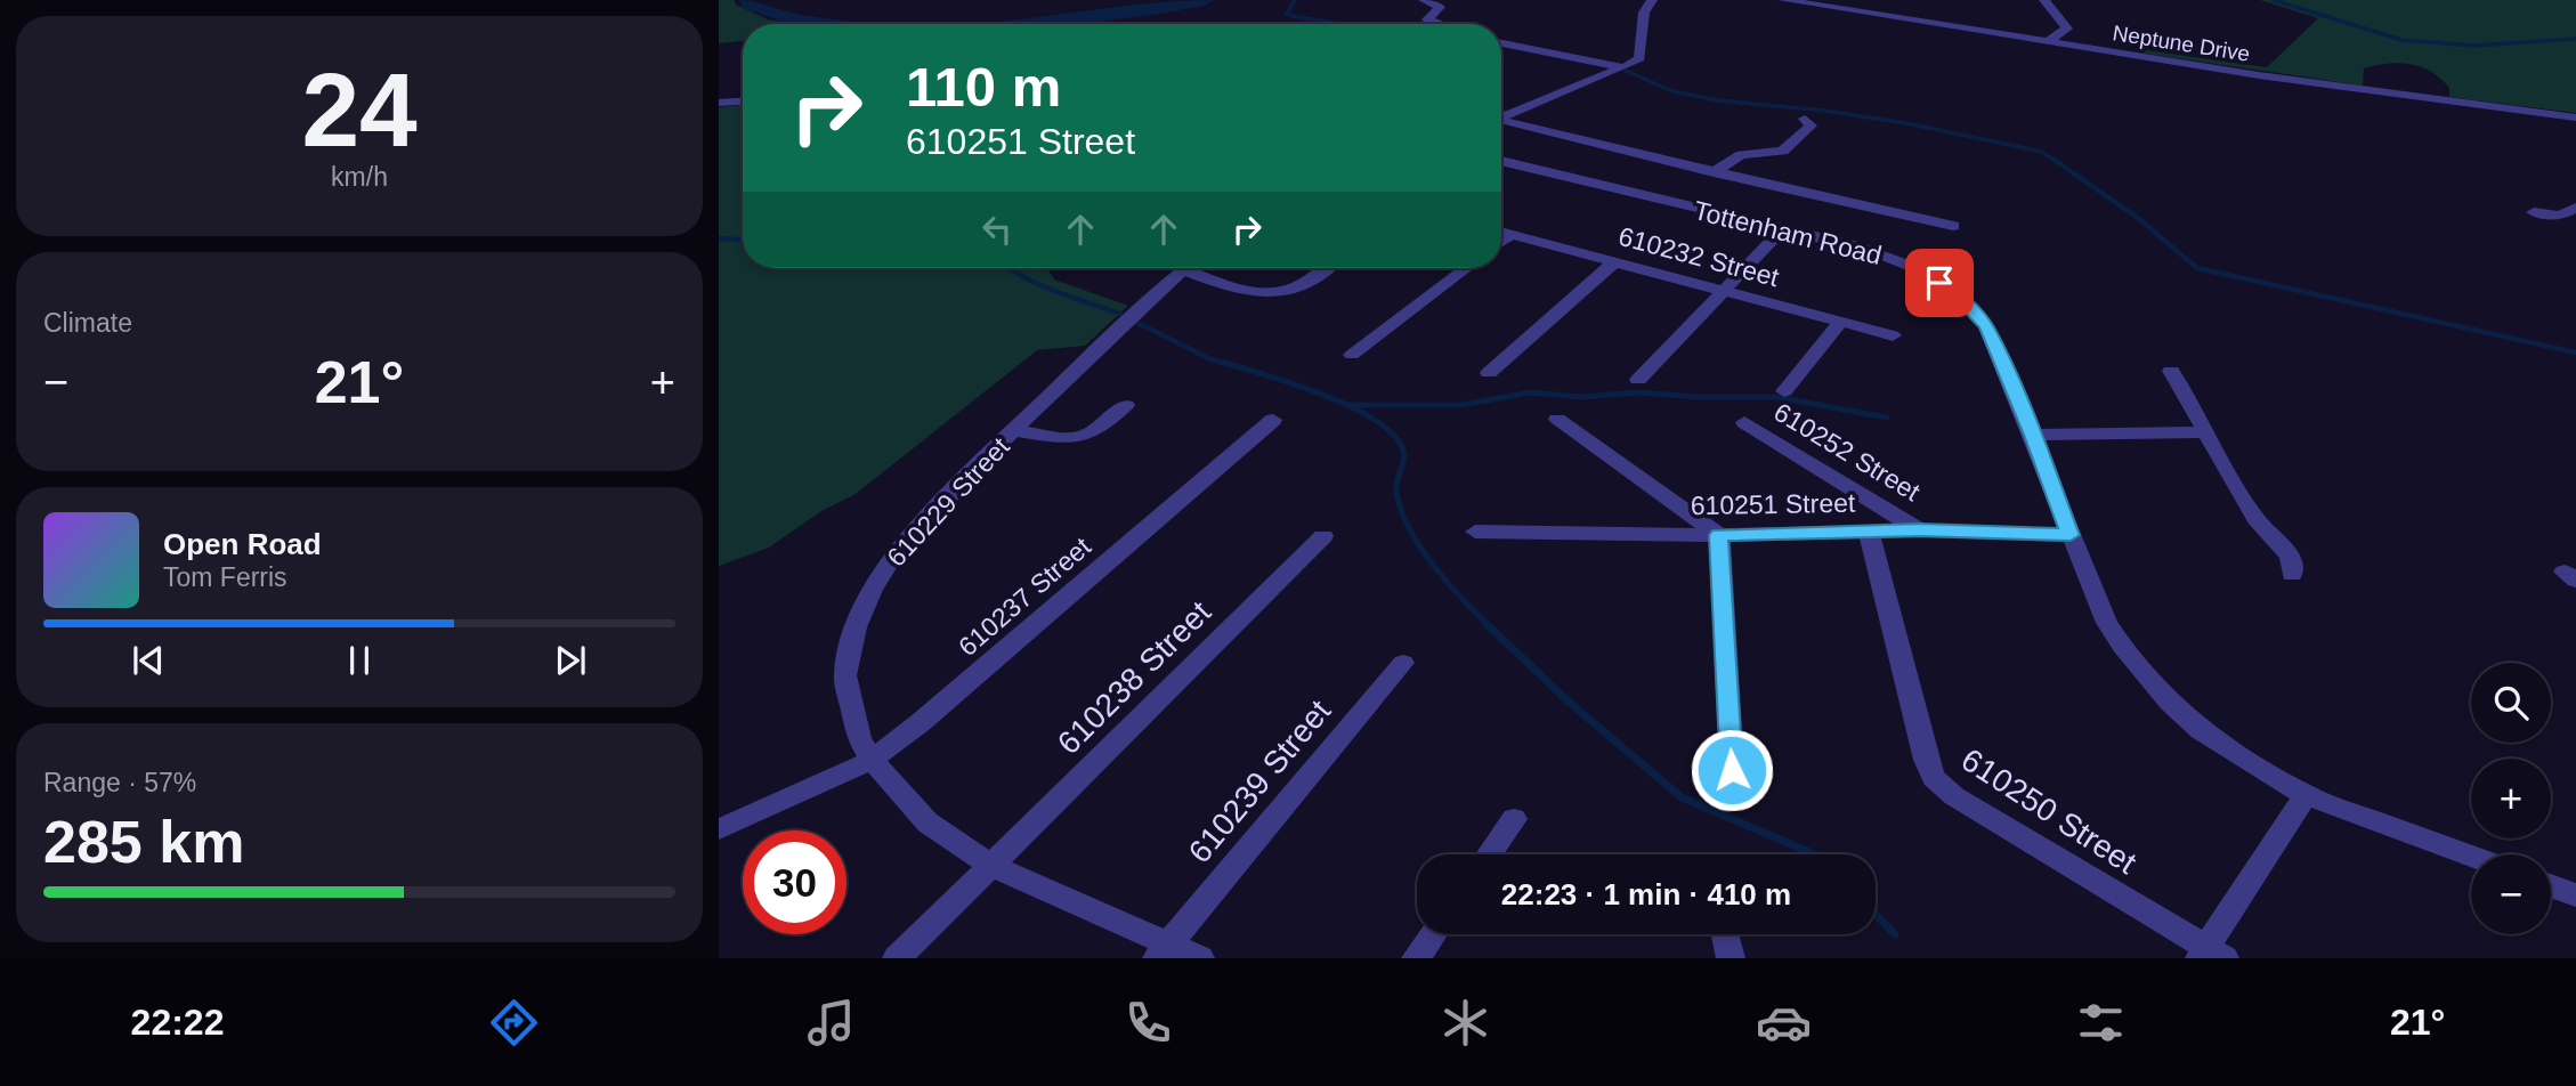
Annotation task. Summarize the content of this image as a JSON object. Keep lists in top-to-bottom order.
{
  "streets": {
    "street": [
      "Neptune Drive",
      "Tottenham Road",
      "610232 Street",
      "610252 Street",
      "610229 Street",
      "610251 Street",
      "610237 Street",
      "610238 Street",
      "610239 Street",
      "610250 Street"
    ]
  },
  "crossings": [
    ["Tottenham Road", "610251 Street"],
    ["610252 Street", "610251 Street"],
    ["610229 Street", "610237 Street"],
    ["610229 Street", "610238 Street"],
    ["610229 Street", "610239 Street"],
    ["610251 Street", "610250 Street"]
  ],
  "page": {
    "tile": [
      ["24", "km/h"],
      "Climate",
      ["Range · 57%", "285 km"]
    ],
    "turn": ["110 m", "610251 Street"],
    "heat": ["−", "21°", "+"],
    "song": ["Open Road", "Tom Ferris"],
    "map_buttons": ["+", "−"],
    "limit": "30",
    "trip": "22:23 · 1 min · 410 m",
    "tabs": ["22:22", "21°"]
  }
}
